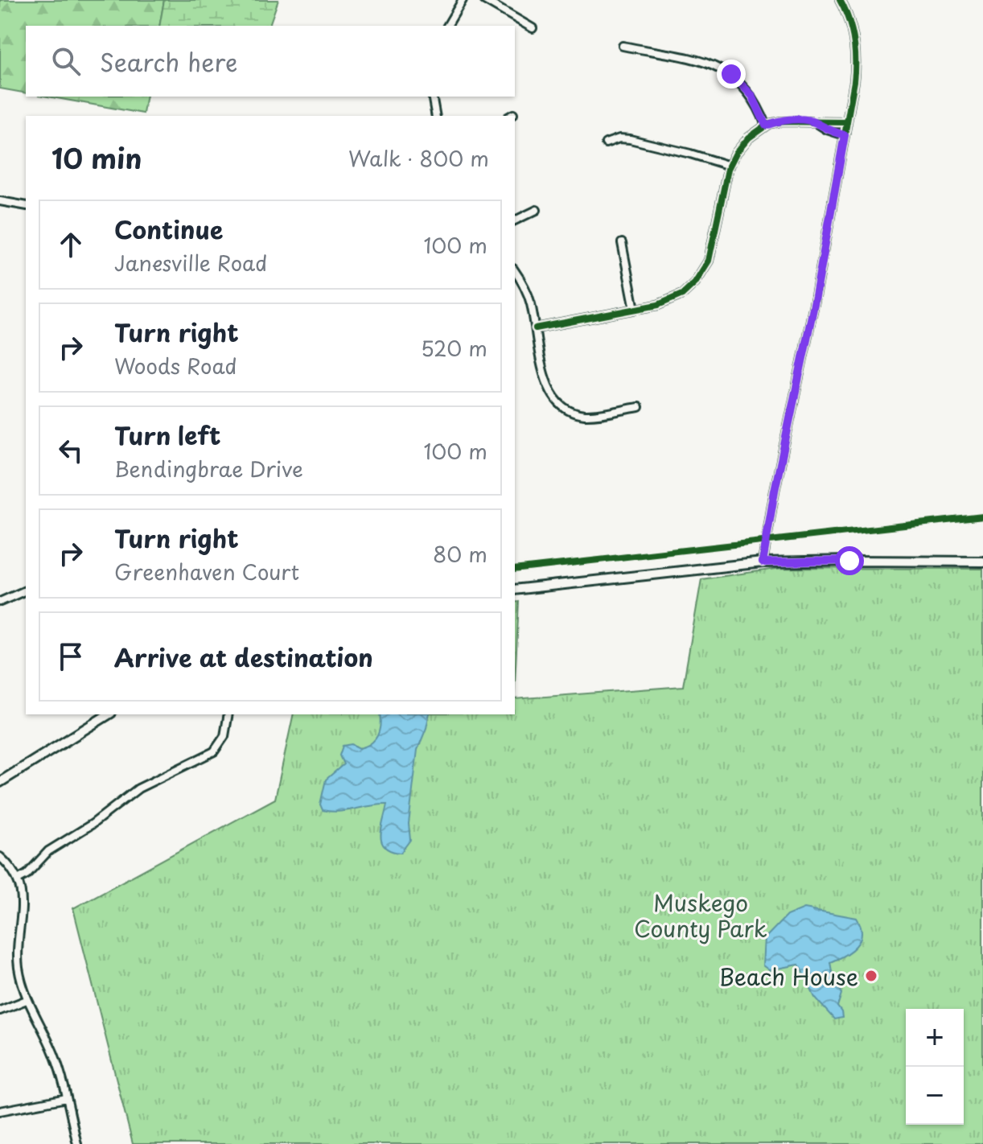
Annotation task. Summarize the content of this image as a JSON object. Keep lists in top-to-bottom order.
{
  "parks": ["Muskego County Park"],
  "places": ["Beach House"],
  "page": {
    "search": "Search here",
    "heading": ["10 min", "Walk · 800 m"],
    "list": [
      ["Continue", "Janesville Road", "100 m"],
      ["Turn right", "Woods Road", "520 m"],
      ["Turn left", "Bendingbrae Drive", "100 m"],
      ["Turn right", "Greenhaven Court", "80 m"],
      "Arrive at destination"
    ],
    "map_buttons": ["+", "−"]
  }
}
